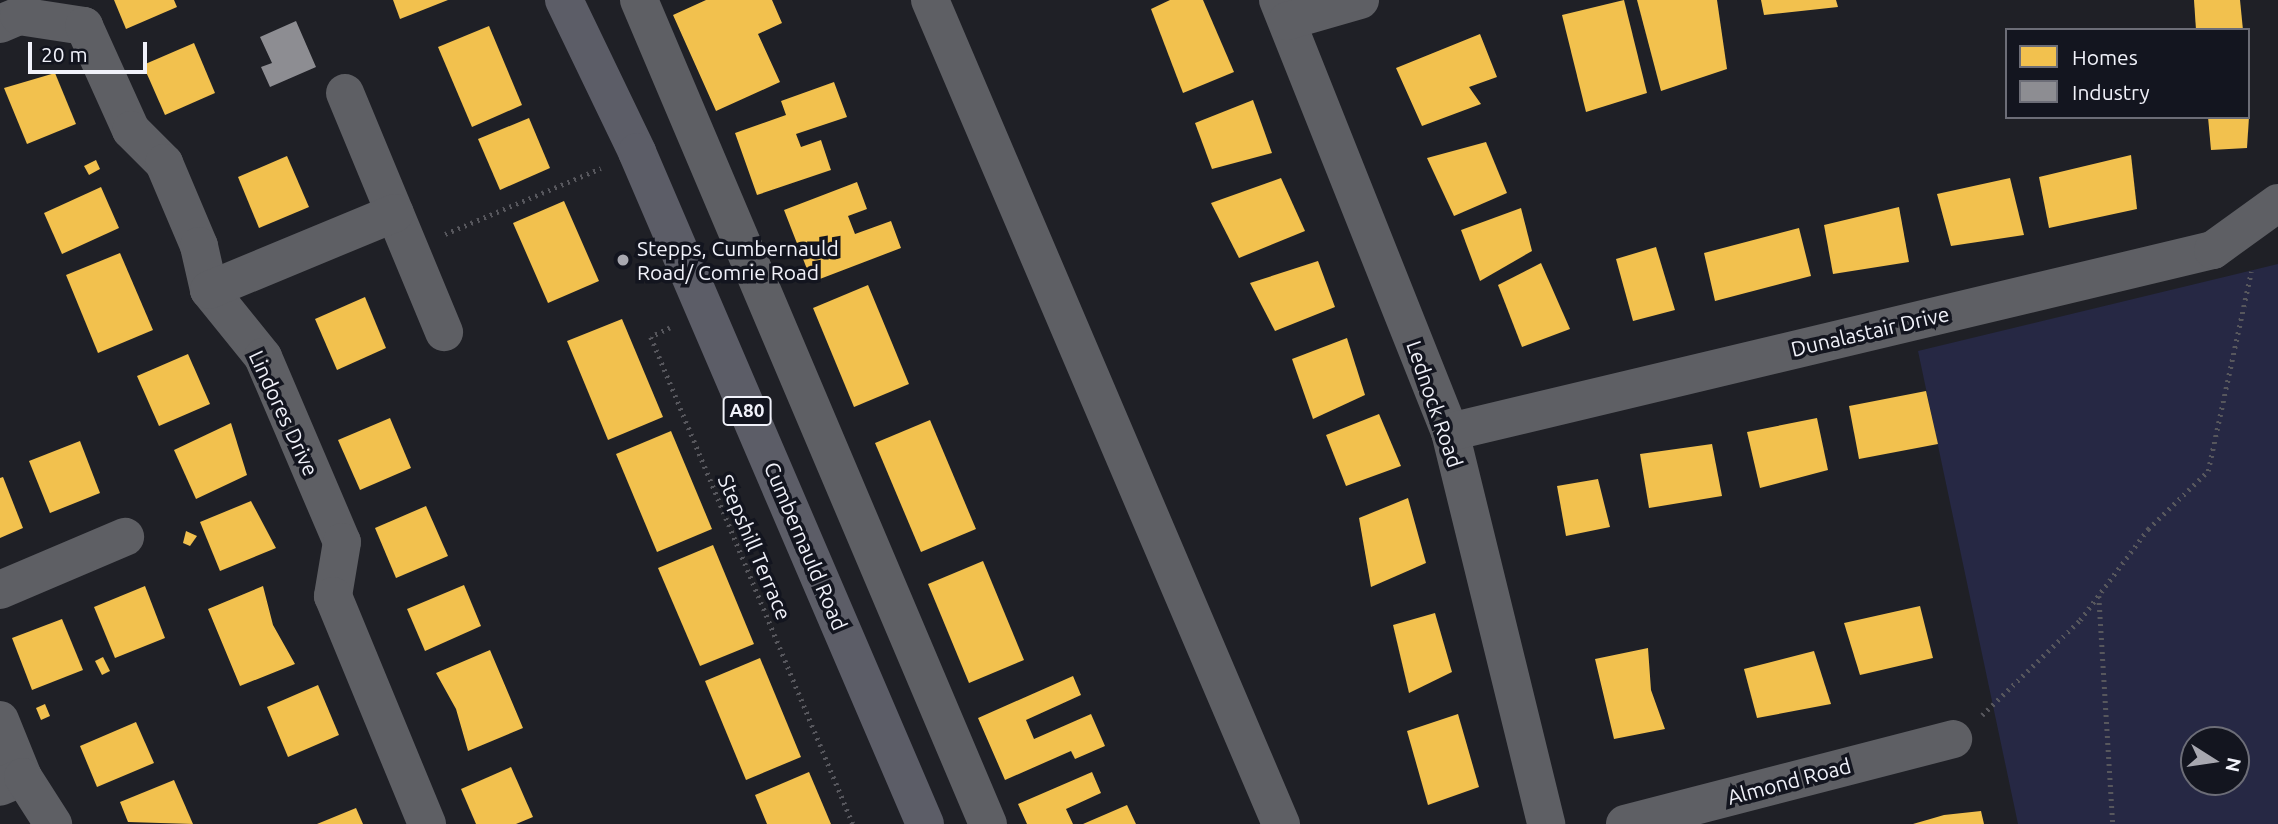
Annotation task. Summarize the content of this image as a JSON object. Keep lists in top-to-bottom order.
{
  "streets": {
    "main road": ["A80", "Cumbernauld Road"],
    "street": [
      "Dunalastair Drive",
      "Lednock Road",
      "Lindores Drive",
      "Almond Road"
    ],
    "path": ["Stepshill Terrace"]
  },
  "crossings": [
    ["Dunalastair Drive", "Lednock Road"],
    ["Cumbernauld Road", "Stepshill Terrace"]
  ],
  "places": ["Stepps, Cumbernauld Road/ Comrie Road"],
  "legend": ["Homes", "Industry"],
  "scale_bar": "20 m",
  "north": "right"
}
